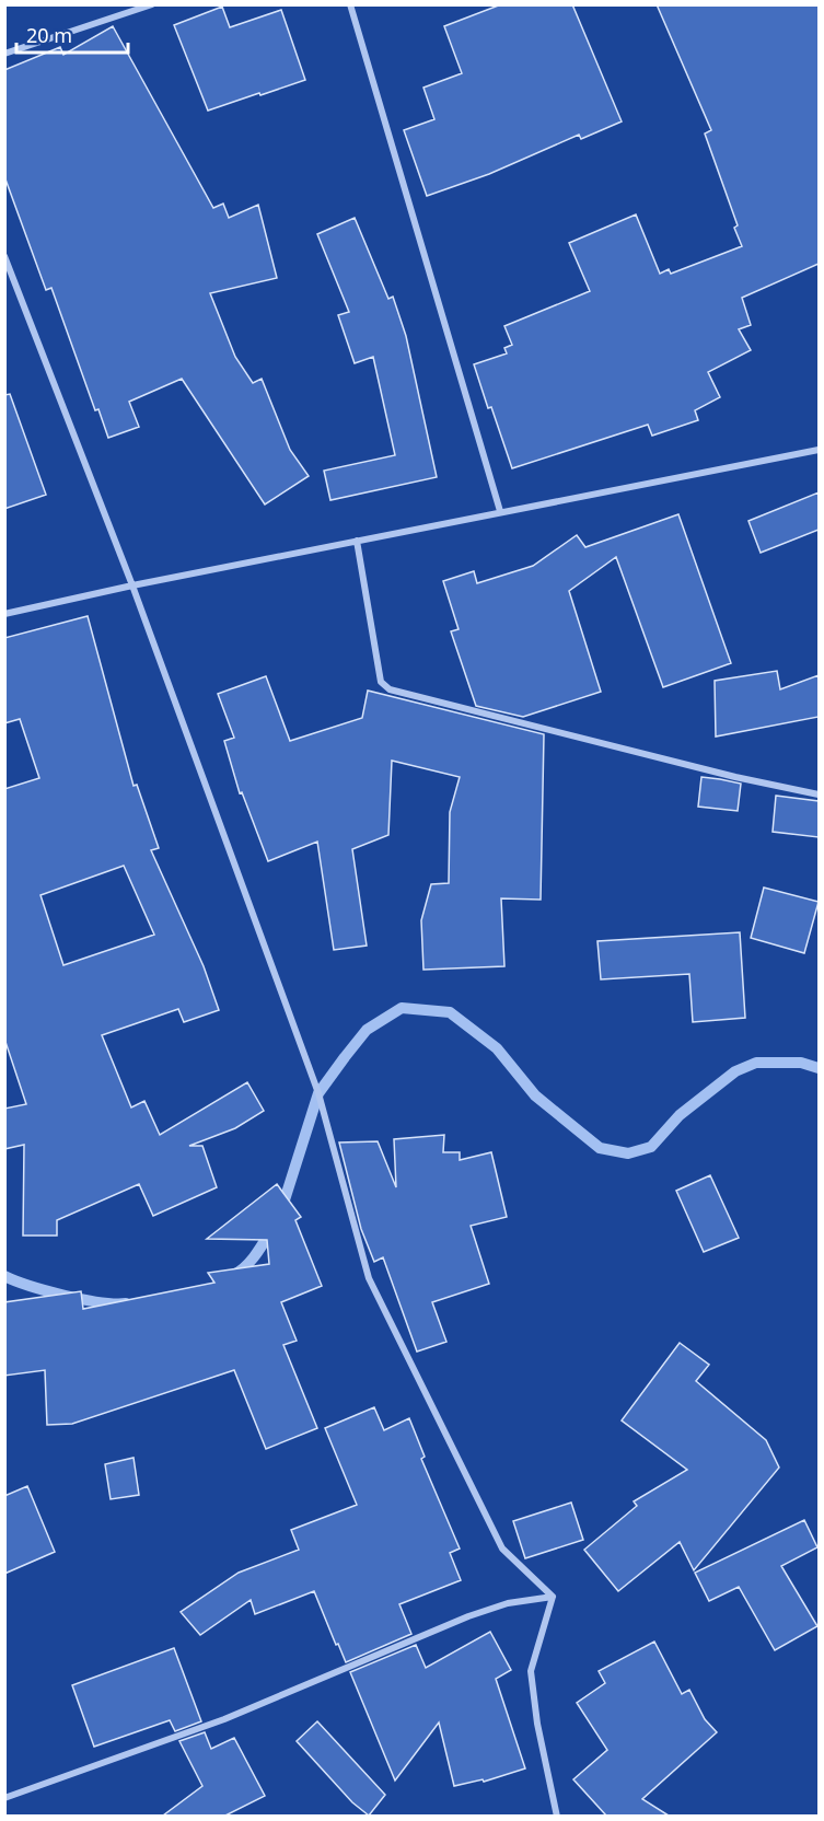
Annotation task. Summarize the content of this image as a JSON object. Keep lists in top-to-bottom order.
{
  "scale_bar": "20 m"
}
